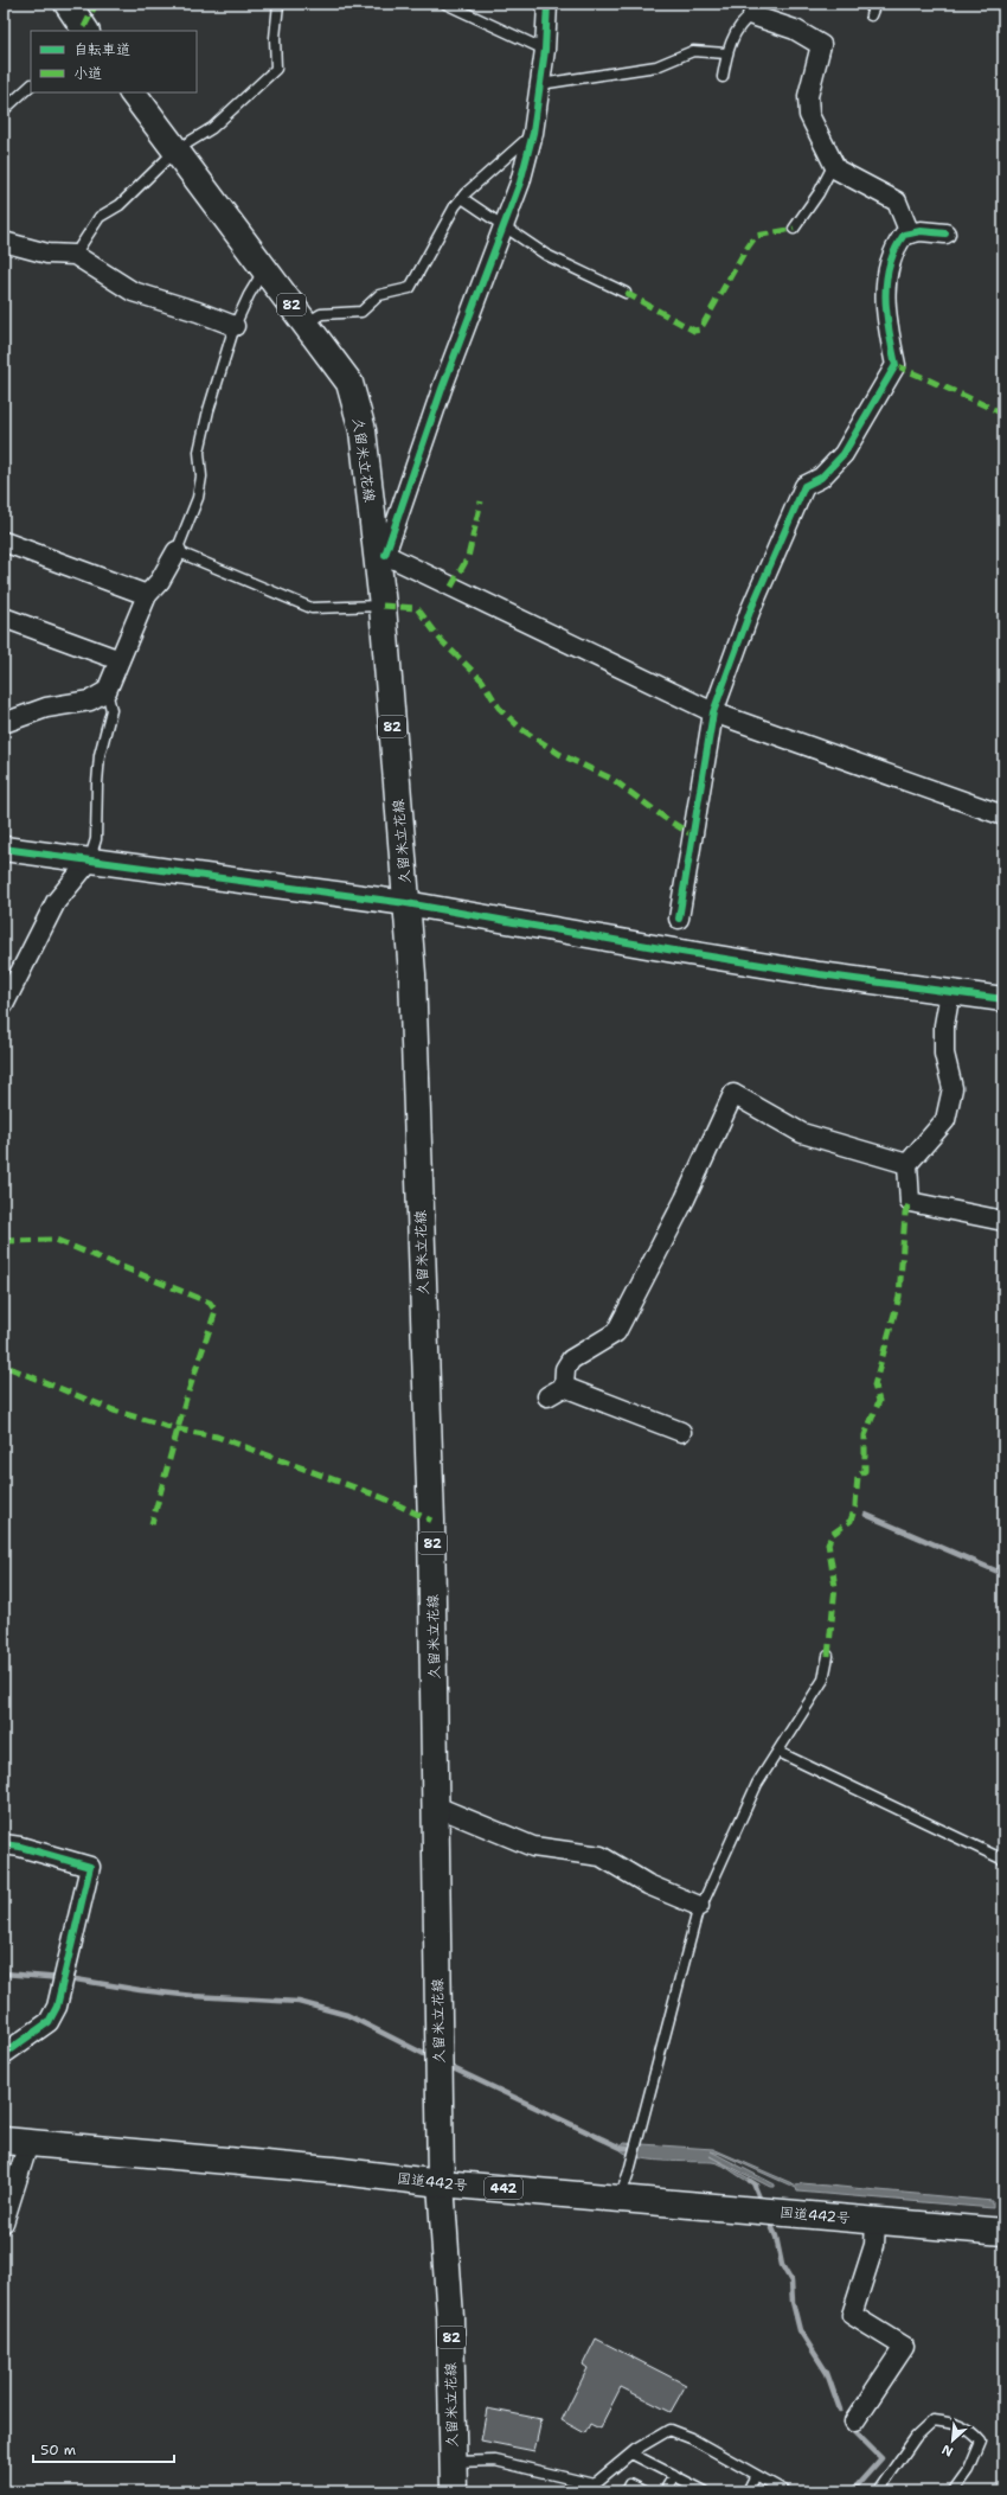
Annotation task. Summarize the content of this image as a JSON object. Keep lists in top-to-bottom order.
{
  "streets": {
    "main road": [
      "82",
      "久留米立花線",
      "国道442号",
      "442"
    ]
  },
  "crossings": [
    ["久留米立花線", "国道442号"]
  ],
  "legend": ["自転車道", "小道"],
  "scale_bar": "50 m",
  "north": "bottom left"
}
